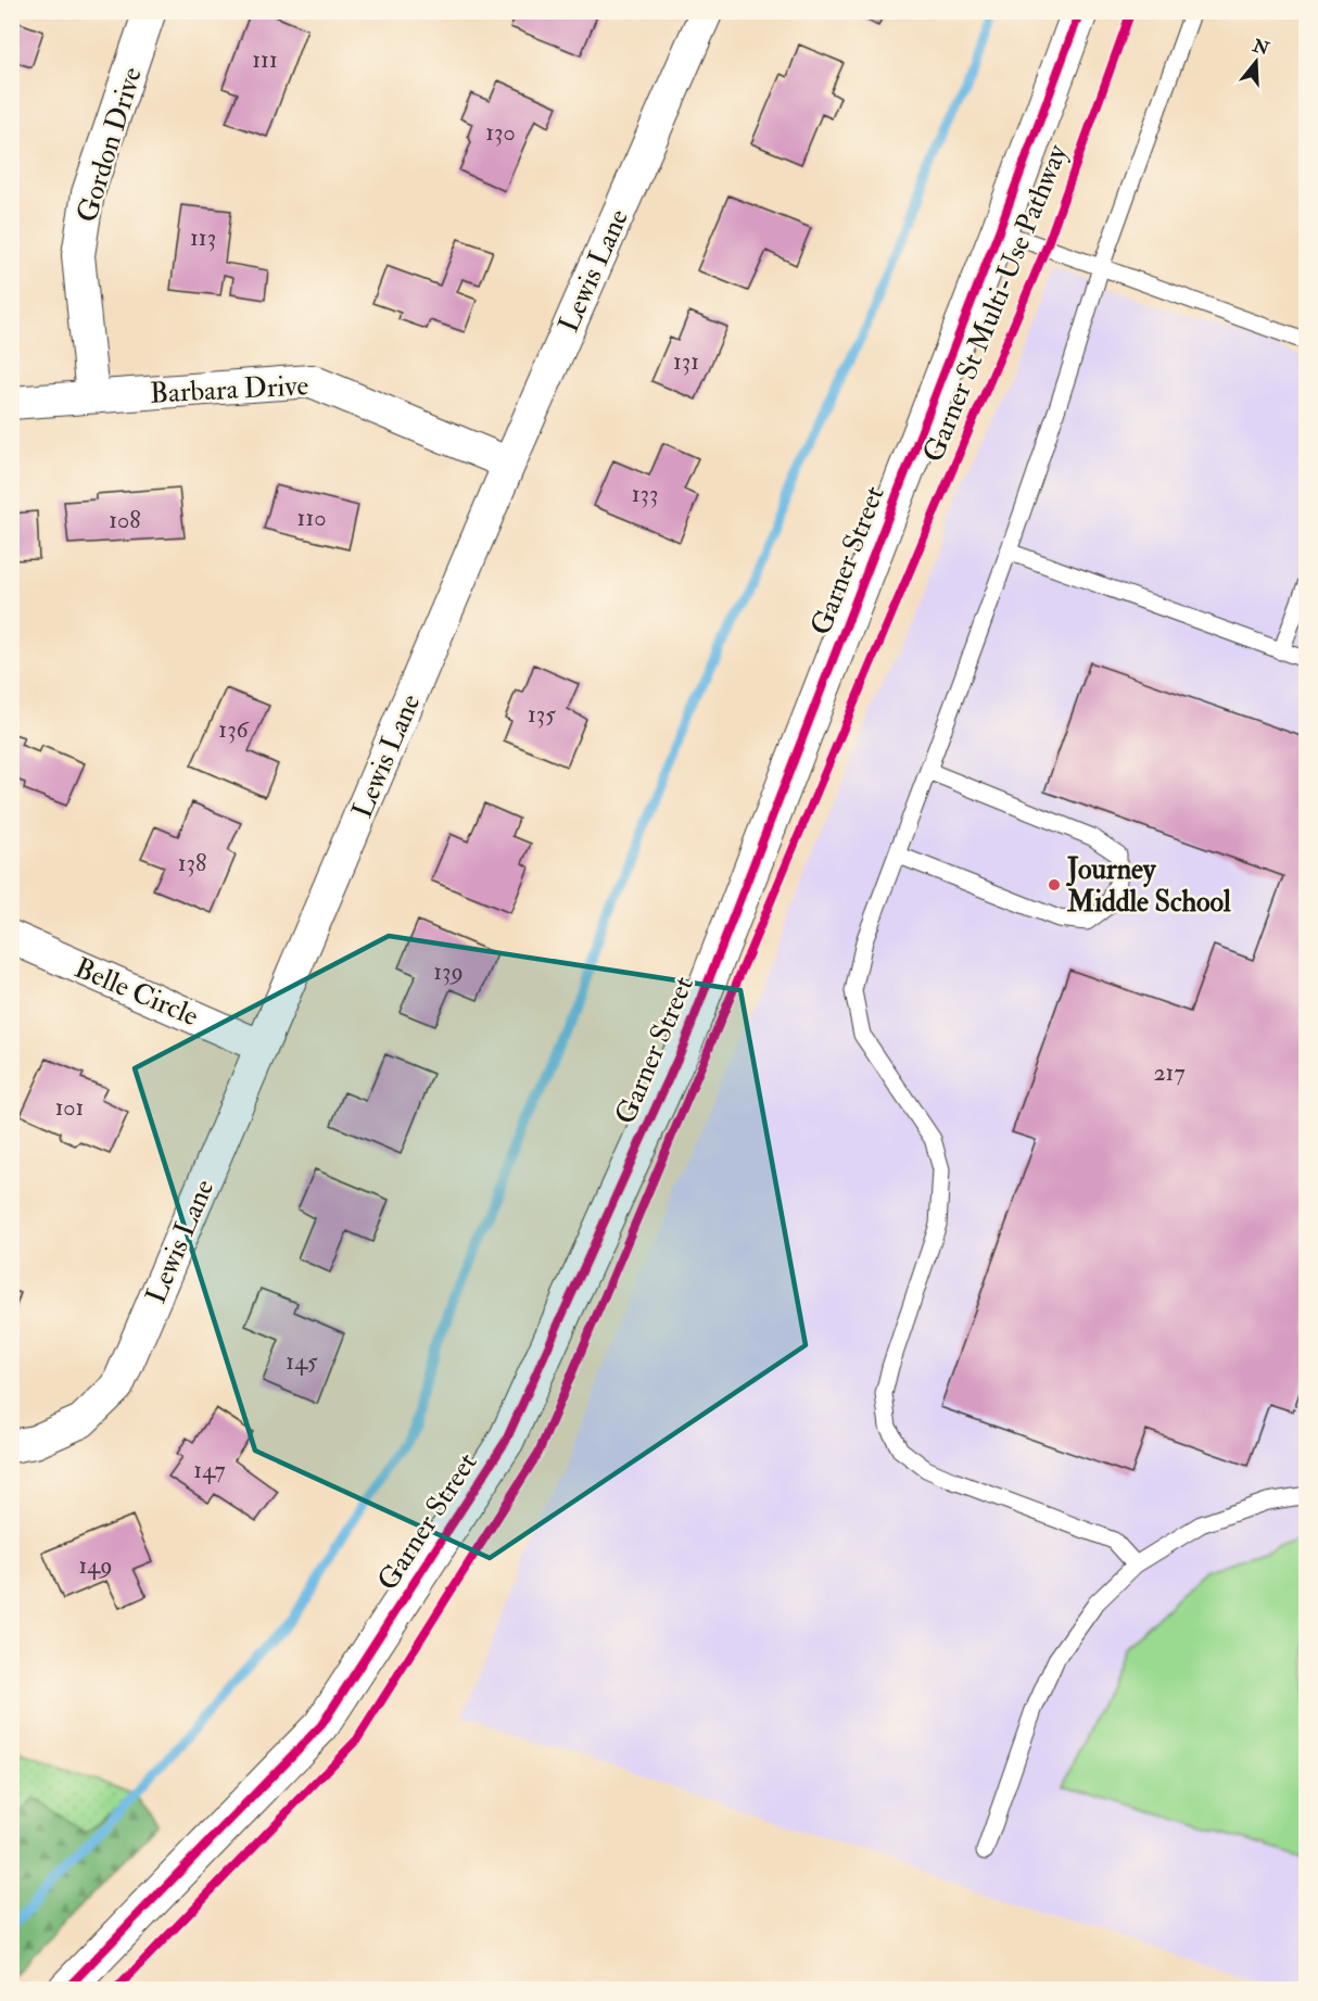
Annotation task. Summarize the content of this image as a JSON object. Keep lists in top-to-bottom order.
{
  "streets": {
    "street": [
      "Gordon Drive",
      "Lewis Lane",
      "Barbara Drive",
      "Garner Street",
      "Belle Circle"
    ],
    "cycle path": ["Garner St Multi-Use Pathway"]
  },
  "crossings": [
    ["Gordon Drive", "Barbara Drive"],
    ["Lewis Lane", "Barbara Drive"],
    ["Lewis Lane", "Belle Circle"]
  ],
  "places": ["Journey Middle School"],
  "house_numbers": [
    "111",
    "130",
    "113",
    "131",
    "133",
    "110",
    "108",
    "135",
    "136",
    "138",
    "139",
    "217",
    "101",
    "145",
    "147",
    "149"
  ],
  "north": "top"
}
